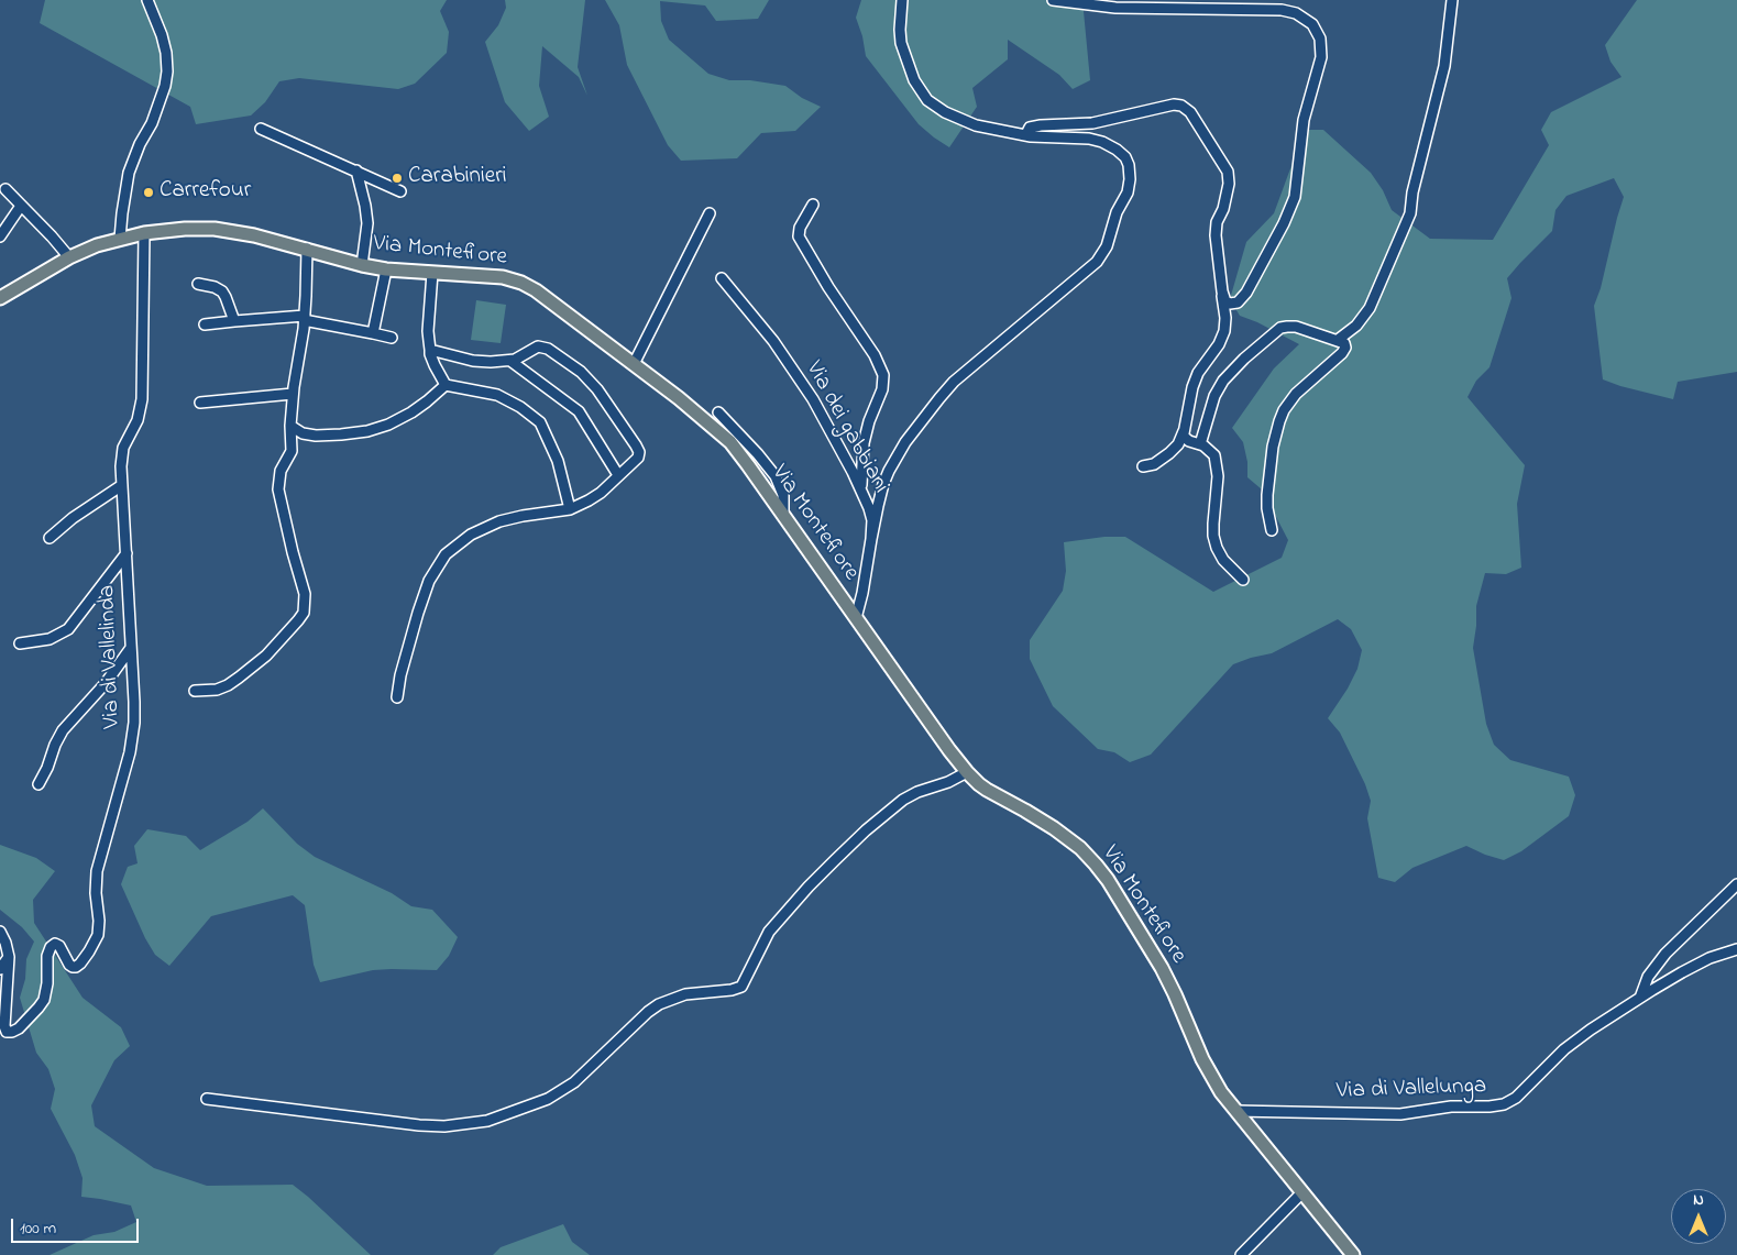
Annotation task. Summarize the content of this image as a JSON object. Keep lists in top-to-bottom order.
{
  "streets": {
    "main road": ["Via Montefiore"],
    "street": ["Via dei gabbiani", "Via di Vallelinda", "Via di Vallelunga"]
  },
  "crossings": [
    ["Via Montefiore", "Via dei gabbiani"],
    ["Via Montefiore", "Via di Vallelinda"],
    ["Via Montefiore", "Via di Vallelunga"]
  ],
  "places": ["Carabinieri", "Carrefour"],
  "scale_bar": "100 m",
  "north": "top"
}
